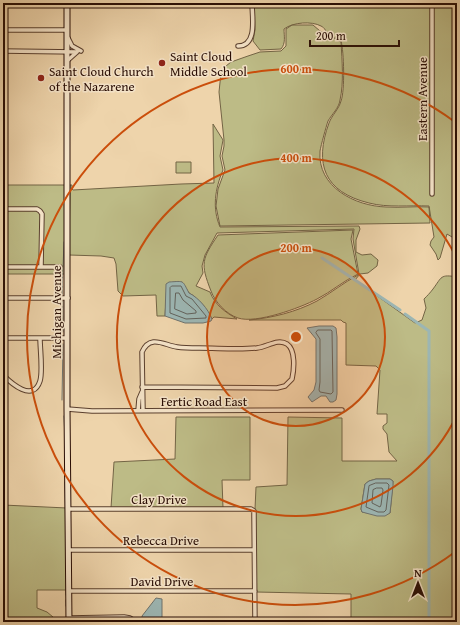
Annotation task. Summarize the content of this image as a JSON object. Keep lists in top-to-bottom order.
{
  "streets": {
    "street": [
      "Eastern Avenue",
      "Michigan Avenue",
      "Fertic Road East",
      "Clay Drive",
      "Rebecca Drive",
      "David Drive"
    ]
  },
  "crossings": [
    ["Michigan Avenue", "Fertic Road East"],
    ["Michigan Avenue", "Clay Drive"],
    ["Michigan Avenue", "Rebecca Drive"],
    ["Michigan Avenue", "David Drive"],
    ["Clay Drive", "Rebecca Drive"]
  ],
  "places": ["Saint Cloud Middle School", "Saint Cloud Church of the Nazarene"],
  "scale_bar": "200 m",
  "north": "top",
  "rings": ["600 m", "400 m", "200 m"]
}
